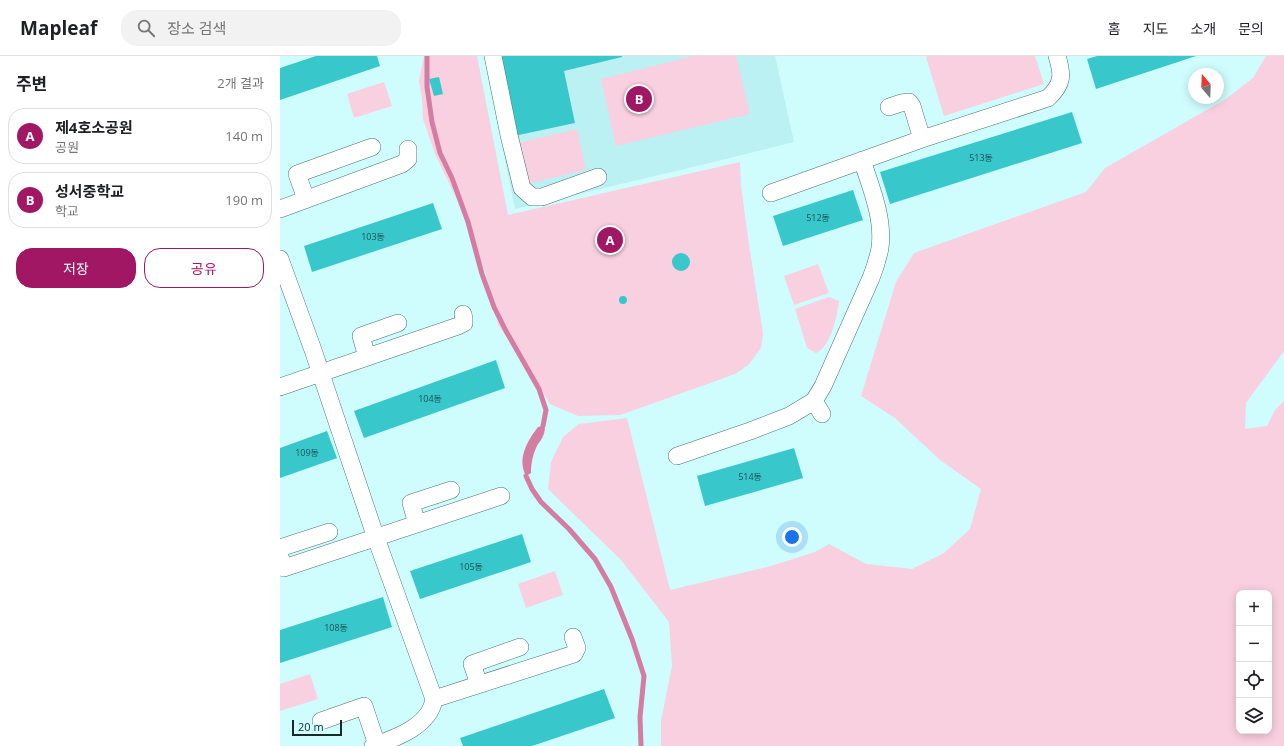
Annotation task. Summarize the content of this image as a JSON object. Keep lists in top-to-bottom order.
{
  "house_numbers": [
    "513동",
    "512동",
    "103동",
    "104동",
    "109동",
    "514동",
    "105동",
    "108동"
  ],
  "scale_bar": "20 m",
  "north": "top",
  "page": {
    "header": "Mapleaf",
    "search": "장소 검색",
    "nav": [
      "홈",
      "지도",
      "소개",
      "문의"
    ],
    "heading": ["주변", "2개 결과"],
    "pins": ["B", "A"],
    "list": [
      {
        "mark": "A",
        "name": "제4호소공원",
        "note": "공원",
        "value": "140 m"
      },
      {
        "mark": "B",
        "name": "성서중학교",
        "note": "학교",
        "value": "190 m"
      }
    ],
    "buttons": ["저장", "공유"],
    "map_buttons": ["+", "−"],
    "scale": "20 m"
  }
}
